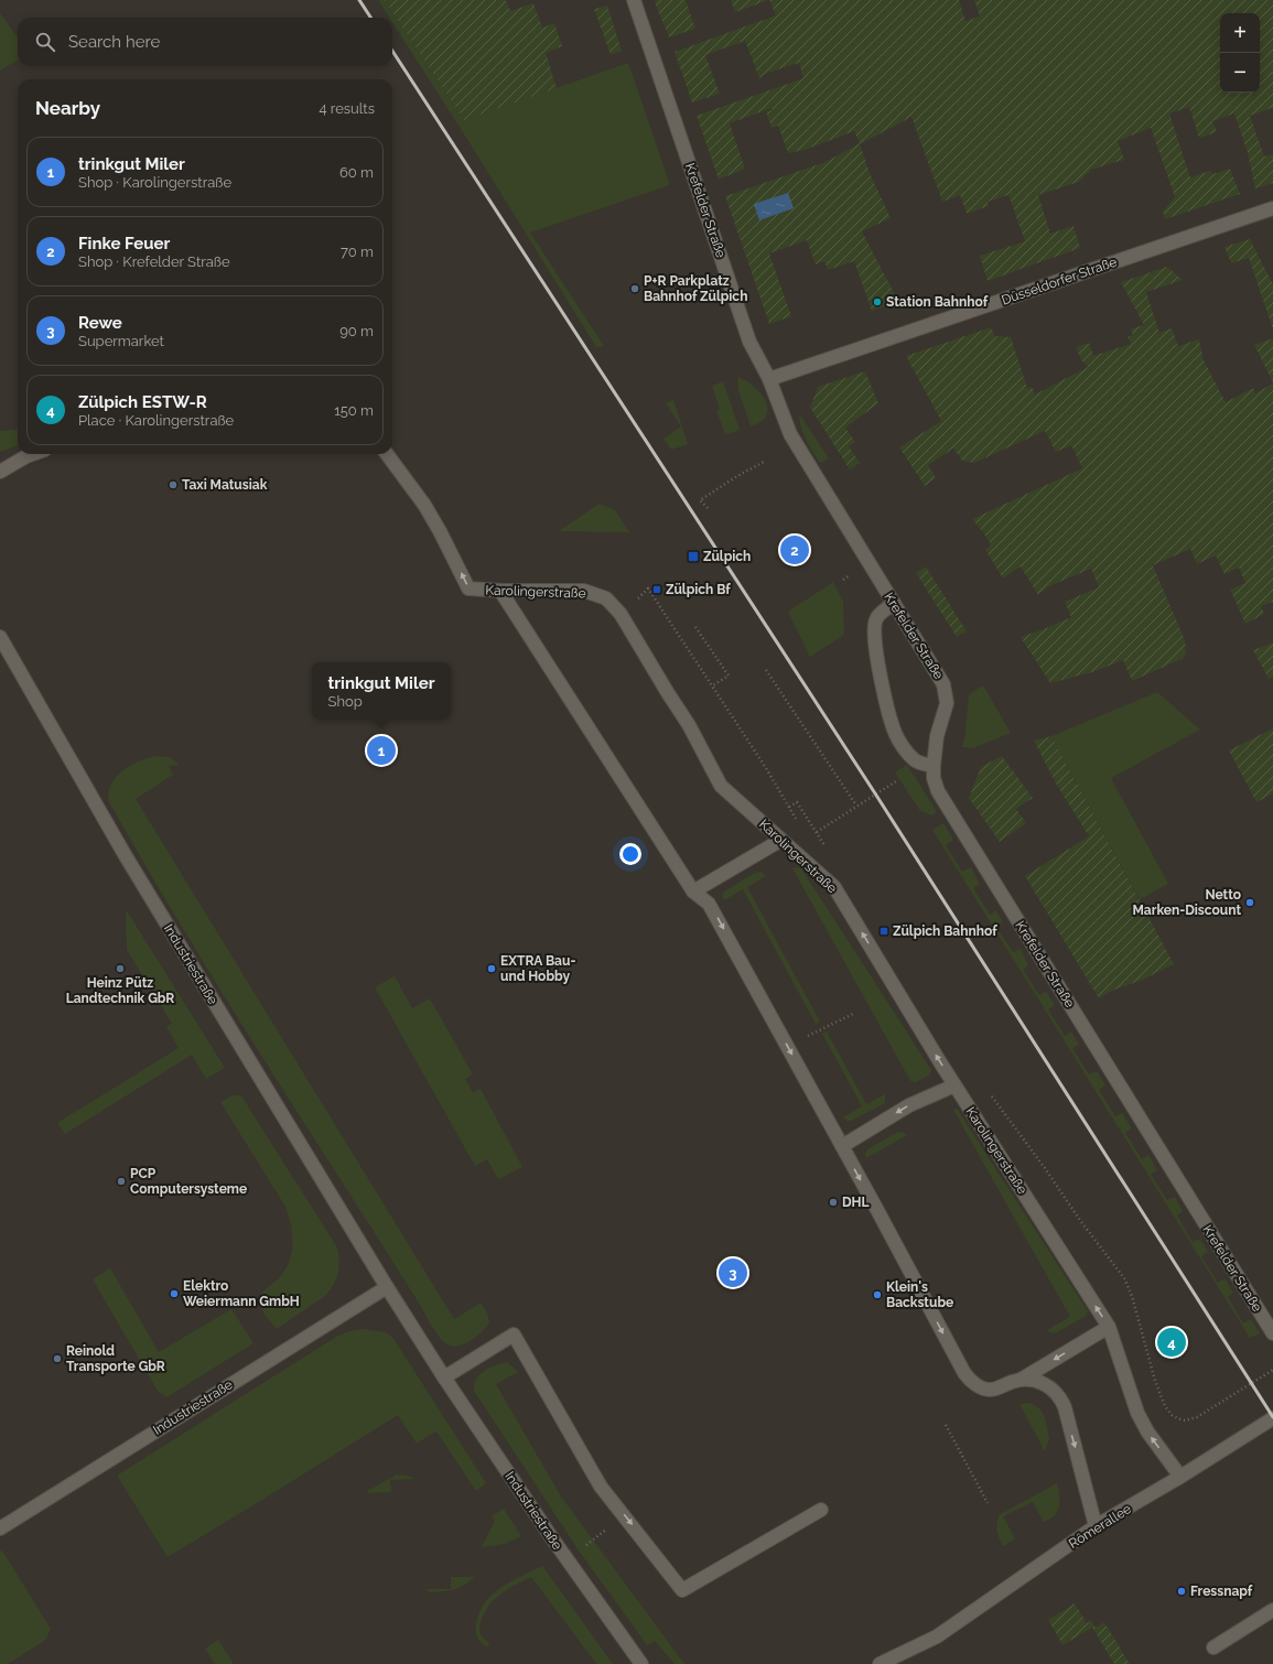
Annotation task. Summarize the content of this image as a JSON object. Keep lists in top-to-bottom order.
{
  "streets": {
    "street": [
      "Krefelder Straße",
      "Düsseldorfer Straße",
      "Karolingerstraße",
      "Industriestraße",
      "Römerallee"
    ]
  },
  "crossings": [
    ["Krefelder Straße", "Düsseldorfer Straße"],
    ["Karolingerstraße", "Römerallee"]
  ],
  "one_way": ["Karolingerstraße"],
  "places": {
    "other": [
      "P+R Parkplatz Bahnhof Zülpich",
      "Station Bahnhof",
      "Taxi Matusiak",
      "Netto Marken-Discount",
      "Heinz Pütz Landtechnik GbR",
      "EXTRA Bau- und Hobby",
      "PCP Computersysteme",
      "DHL",
      "Elektro Weiermann GmbH",
      "Klein's Backstube",
      "Reinold Transporte GbR",
      "Fressnapf"
    ],
    "transit": ["Zülpich", "Zülpich Bf", "Zülpich Bahnhof"]
  },
  "page": {
    "map_buttons": ["+", "−"],
    "search": "Search here",
    "heading": ["Nearby", "4 results"],
    "list": [
      {
        "mark": "1",
        "name": "trinkgut Miler",
        "note": "Shop · Karolingerstraße",
        "value": "60 m"
      },
      {
        "mark": "2",
        "name": "Finke Feuer",
        "note": "Shop · Krefelder Straße",
        "value": "70 m"
      },
      {
        "mark": "3",
        "name": "Rewe",
        "note": "Supermarket",
        "value": "90 m"
      },
      {
        "mark": "4",
        "name": "Zülpich ESTW-R",
        "note": "Place · Karolingerstraße",
        "value": "150 m"
      }
    ],
    "pins": [
      "2",
      "1",
      "3",
      "4"
    ],
    "popup": ["trinkgut Miler", "Shop"]
  }
}
